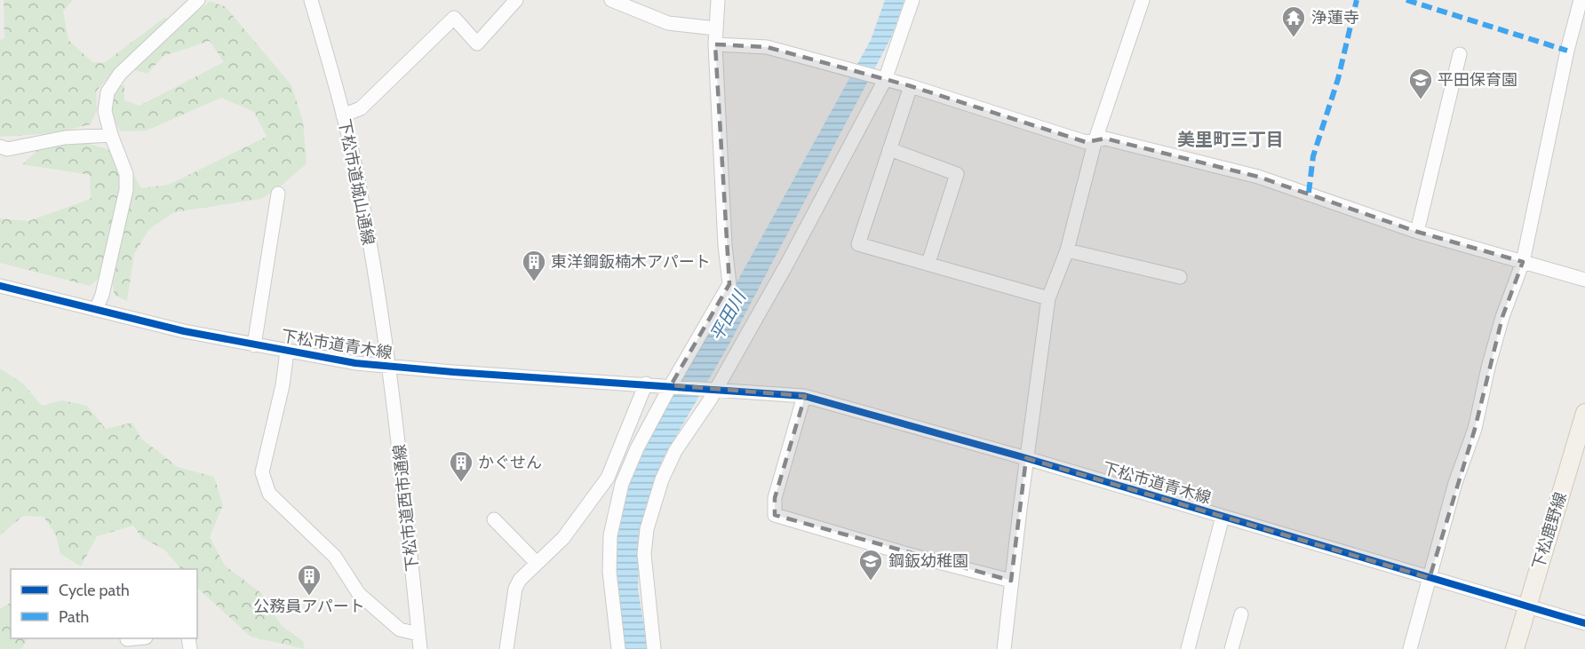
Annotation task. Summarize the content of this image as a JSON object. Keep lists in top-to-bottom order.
{
  "streets": {
    "main road": ["下松鹿野線"],
    "street": ["下松市道城山通線", "下松市道青木線", "下松市道西市通線"]
  },
  "crossings": [
    ["下松市道城山通線", "下松市道青木線"],
    ["下松市道城山通線", "下松市道西市通線"],
    ["下松市道青木線", "下松市道西市通線"],
    ["下松市道青木線", "下松鹿野線"]
  ],
  "districts": ["美里町三丁目"],
  "water": ["平田川"],
  "places": {
    "temple": ["浄蓮寺"],
    "school or university": ["平田保育園", "鋼鈑幼稚園"],
    "building": ["東洋鋼鈑楠木アパート", "かぐせん", "公務員アパート"]
  },
  "legend": ["Cycle path", "Path"]
}
